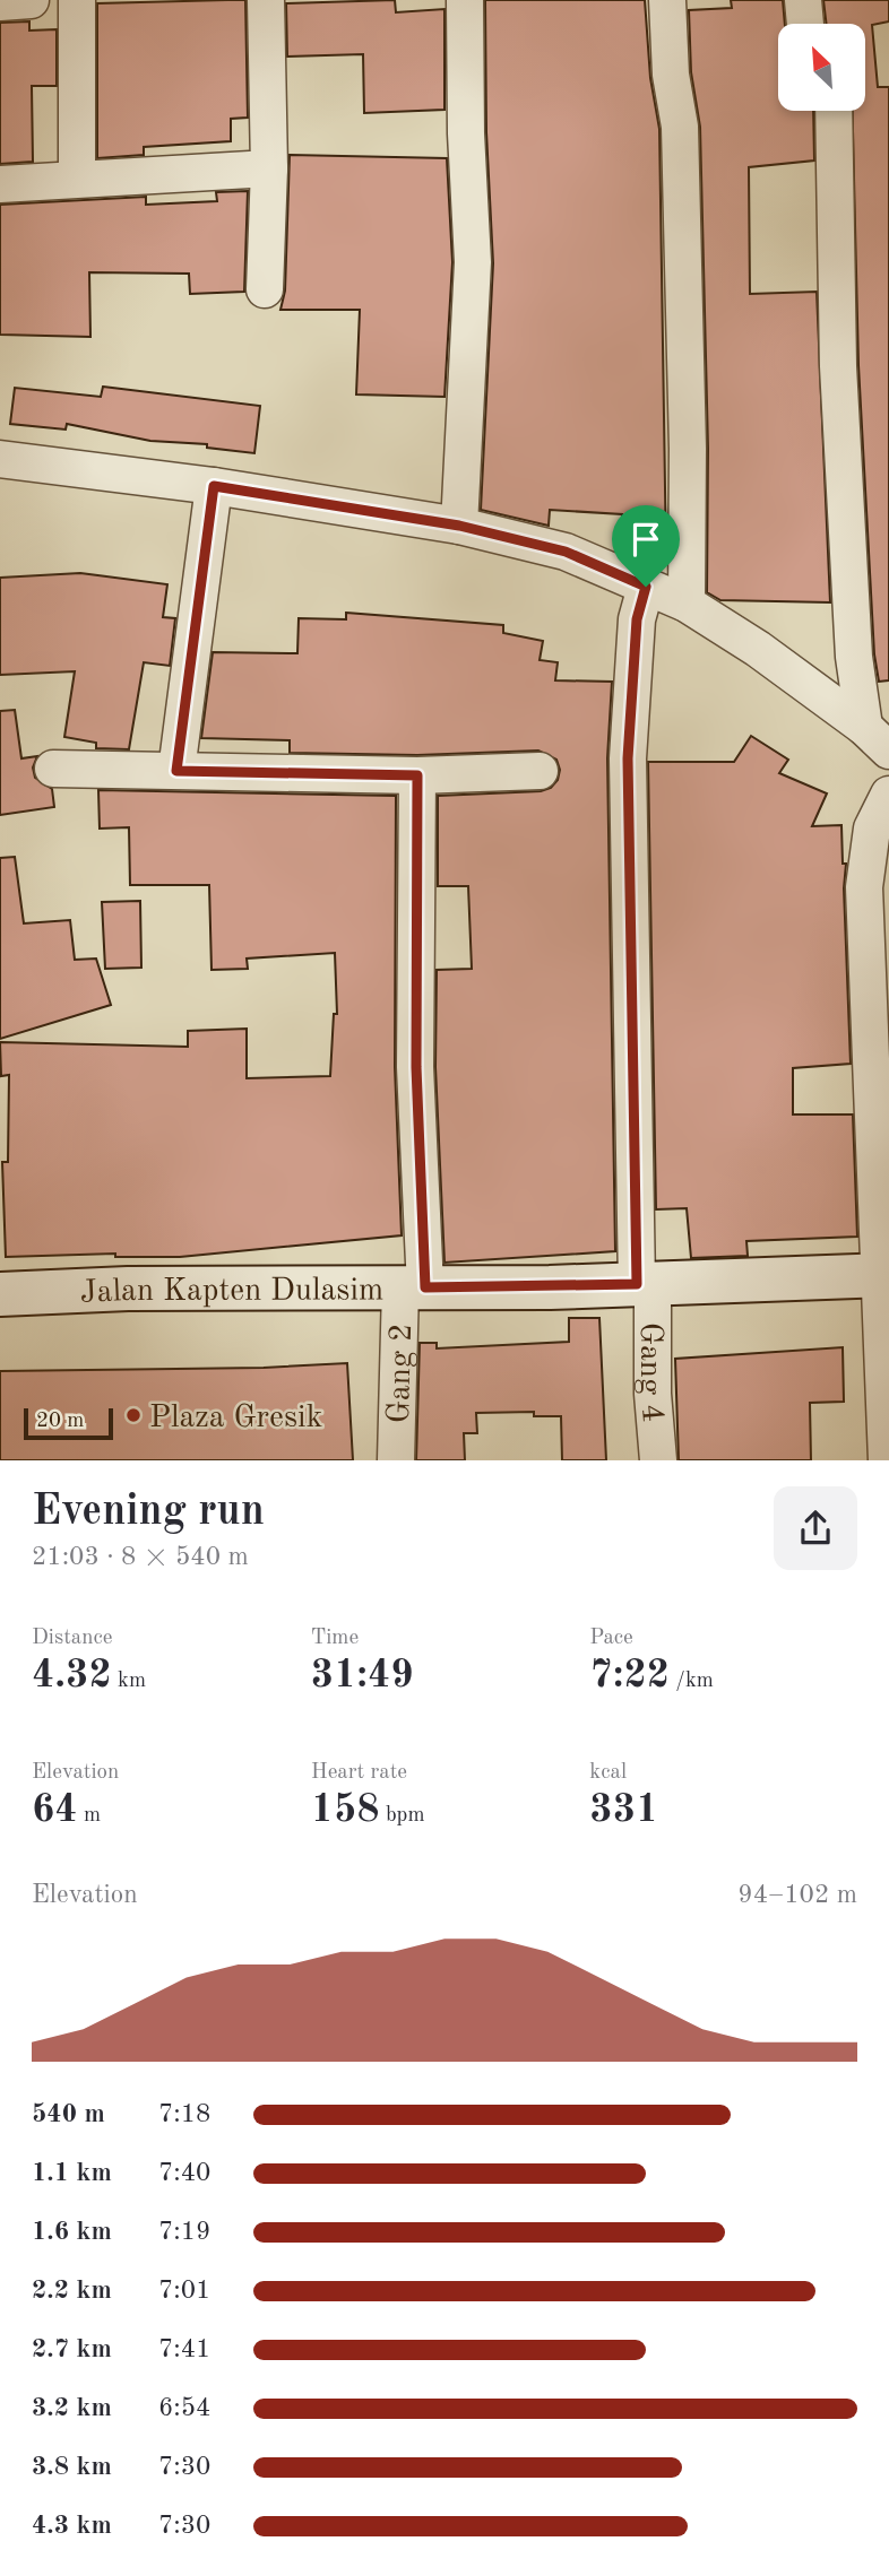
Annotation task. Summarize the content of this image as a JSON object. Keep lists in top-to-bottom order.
{
  "streets": {
    "main road": ["Jalan Kapten Dulasim"],
    "street": ["Gang 4", "Gang 2"]
  },
  "crossings": [
    ["Jalan Kapten Dulasim", "Gang 4"],
    ["Jalan Kapten Dulasim", "Gang 2"]
  ],
  "places": ["Plaza Gresik"],
  "scale_bar": "20 m",
  "north": "top left",
  "page": {
    "scale": "20 m",
    "heading": ["Evening run", "21:03 · 8 × 540 m"],
    "stats": [
      ["Distance", "4.32 km"],
      ["Time", "31:49"],
      ["Pace", "7:22 /km"],
      ["Elevation", "64 m"],
      ["Heart rate", "158 bpm"],
      ["kcal", "331"]
    ],
    "chart": ["Elevation", "94–102 m"],
    "list": [
      {
        "name": "540 m",
        "note": "7:18"
      },
      {
        "name": "1.1 km",
        "note": "7:40"
      },
      {
        "name": "1.6 km",
        "note": "7:19"
      },
      {
        "name": "2.2 km",
        "note": "7:01"
      },
      {
        "name": "2.7 km",
        "note": "7:41"
      },
      {
        "name": "3.2 km",
        "note": "6:54"
      },
      {
        "name": "3.8 km",
        "note": "7:30"
      },
      {
        "name": "4.3 km",
        "note": "7:30"
      }
    ]
  }
}
